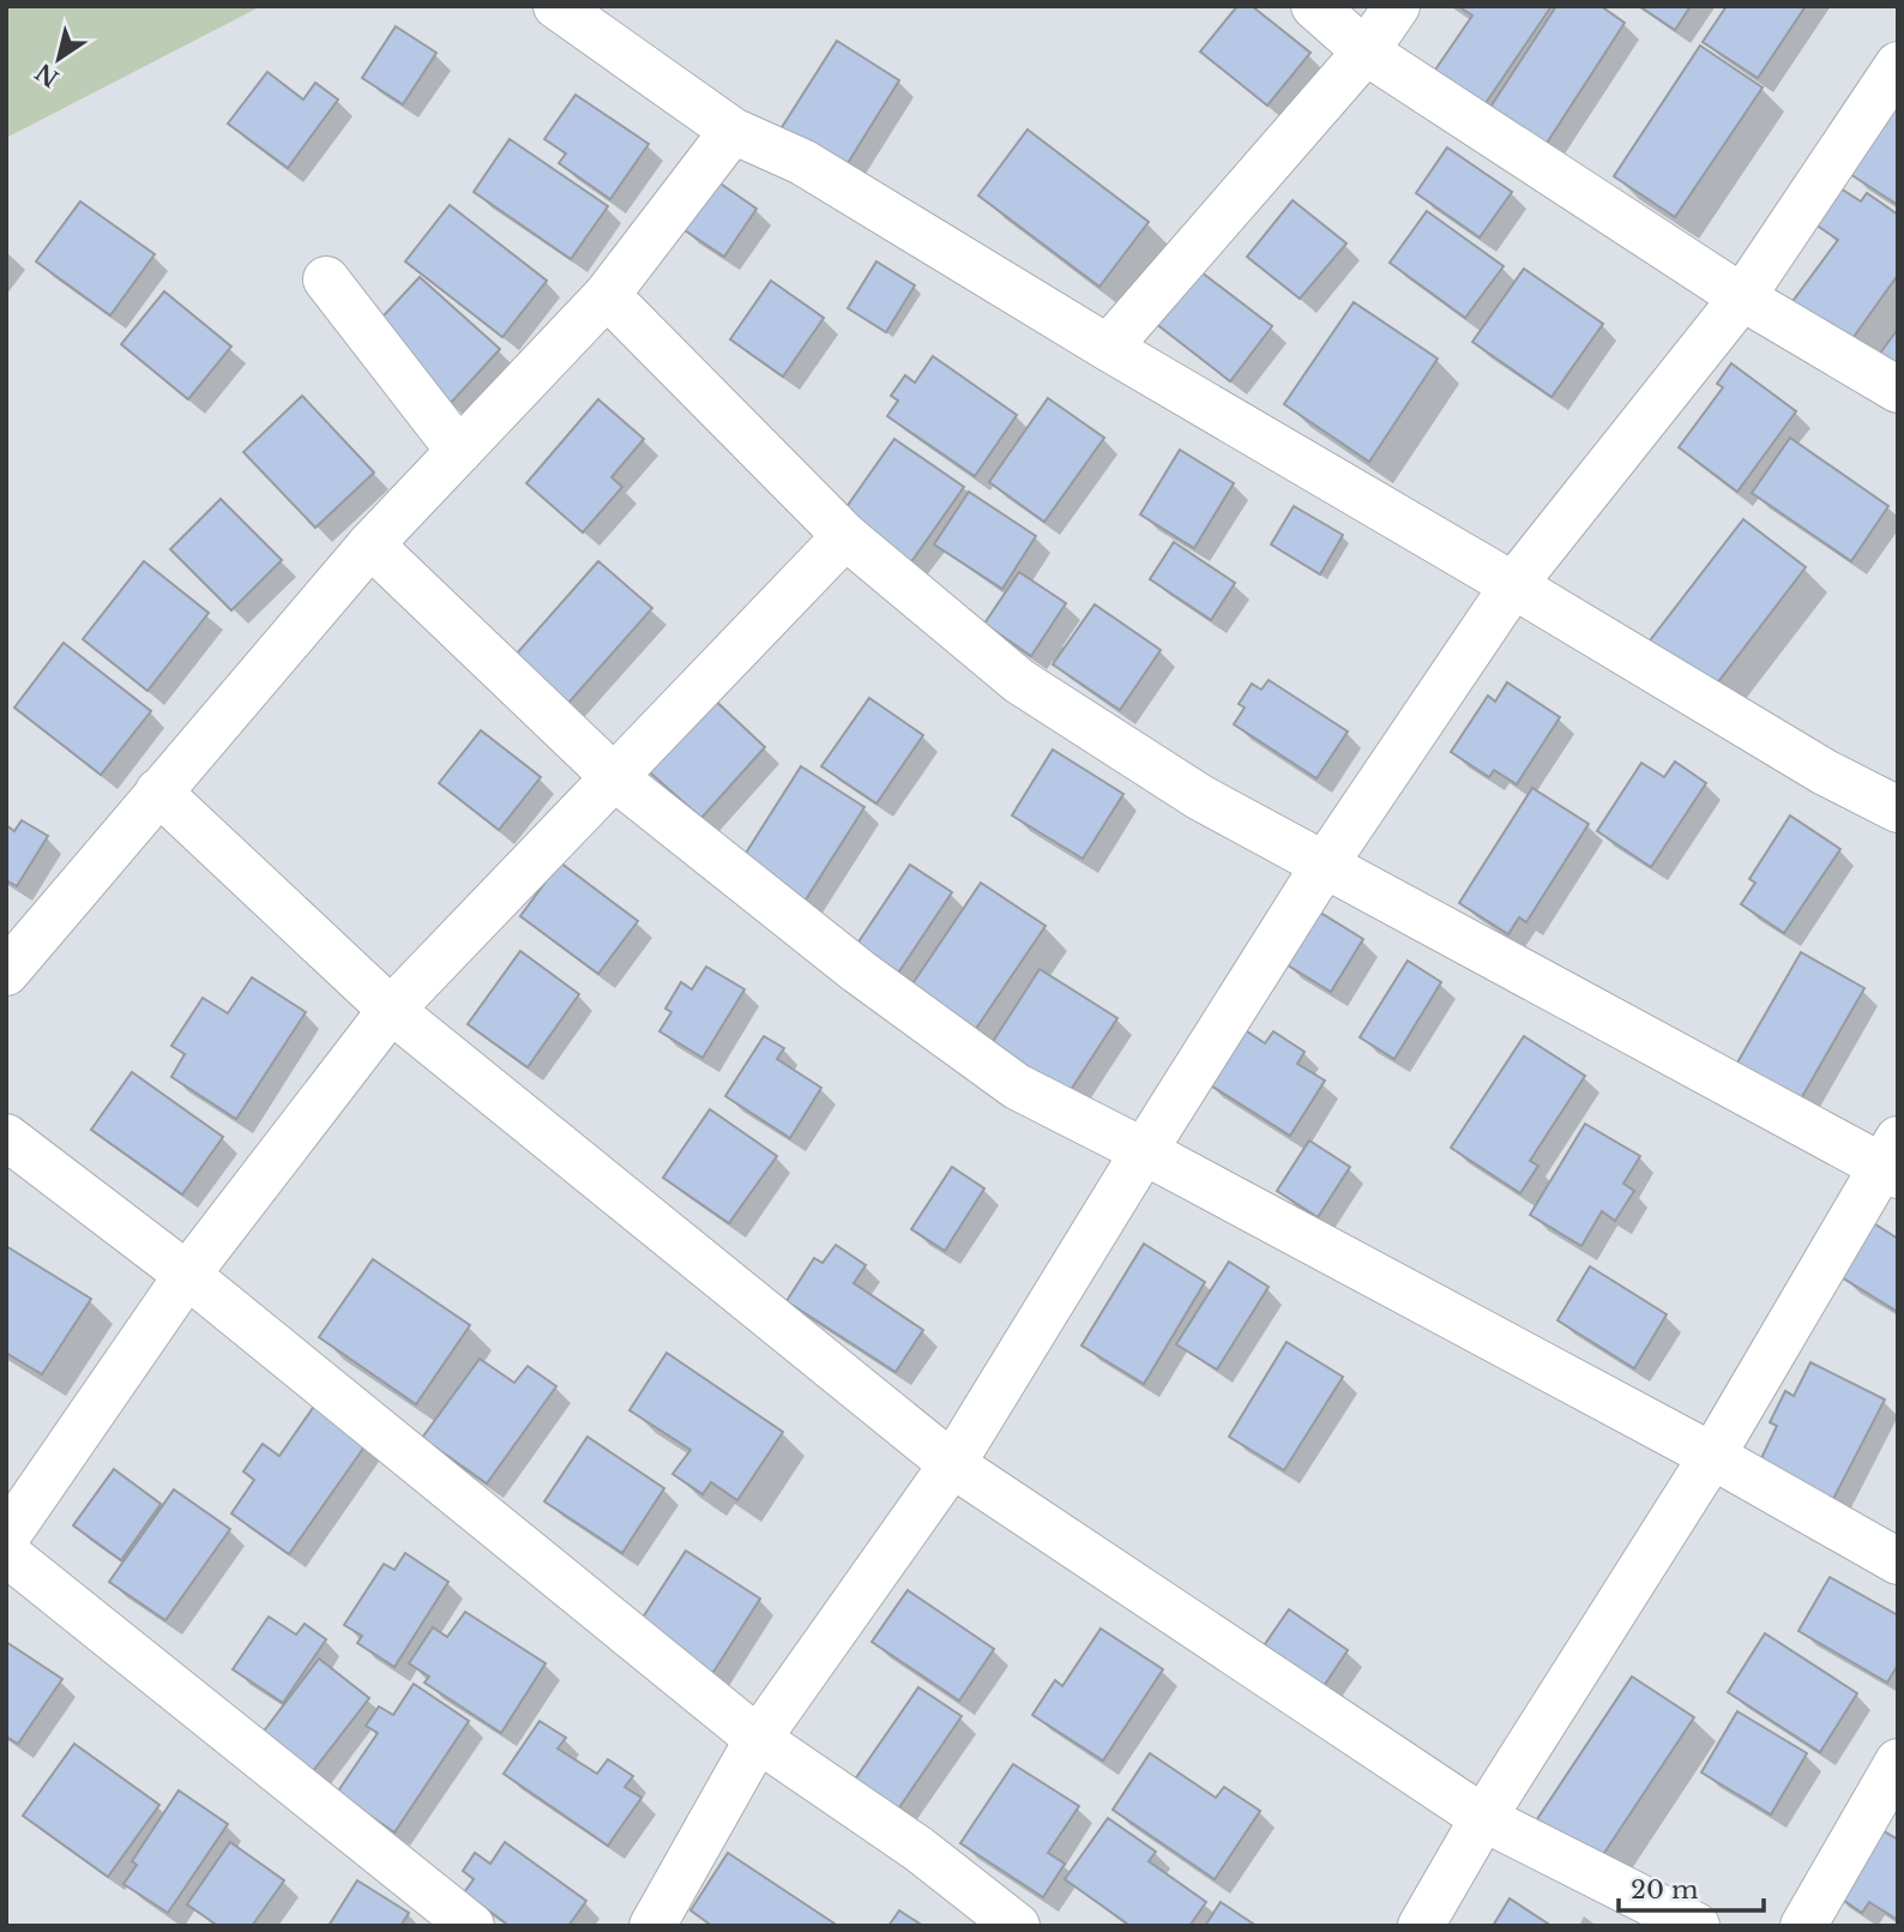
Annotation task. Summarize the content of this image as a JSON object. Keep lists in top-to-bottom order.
{
  "scale_bar": "20 m",
  "north": "bottom left"
}
